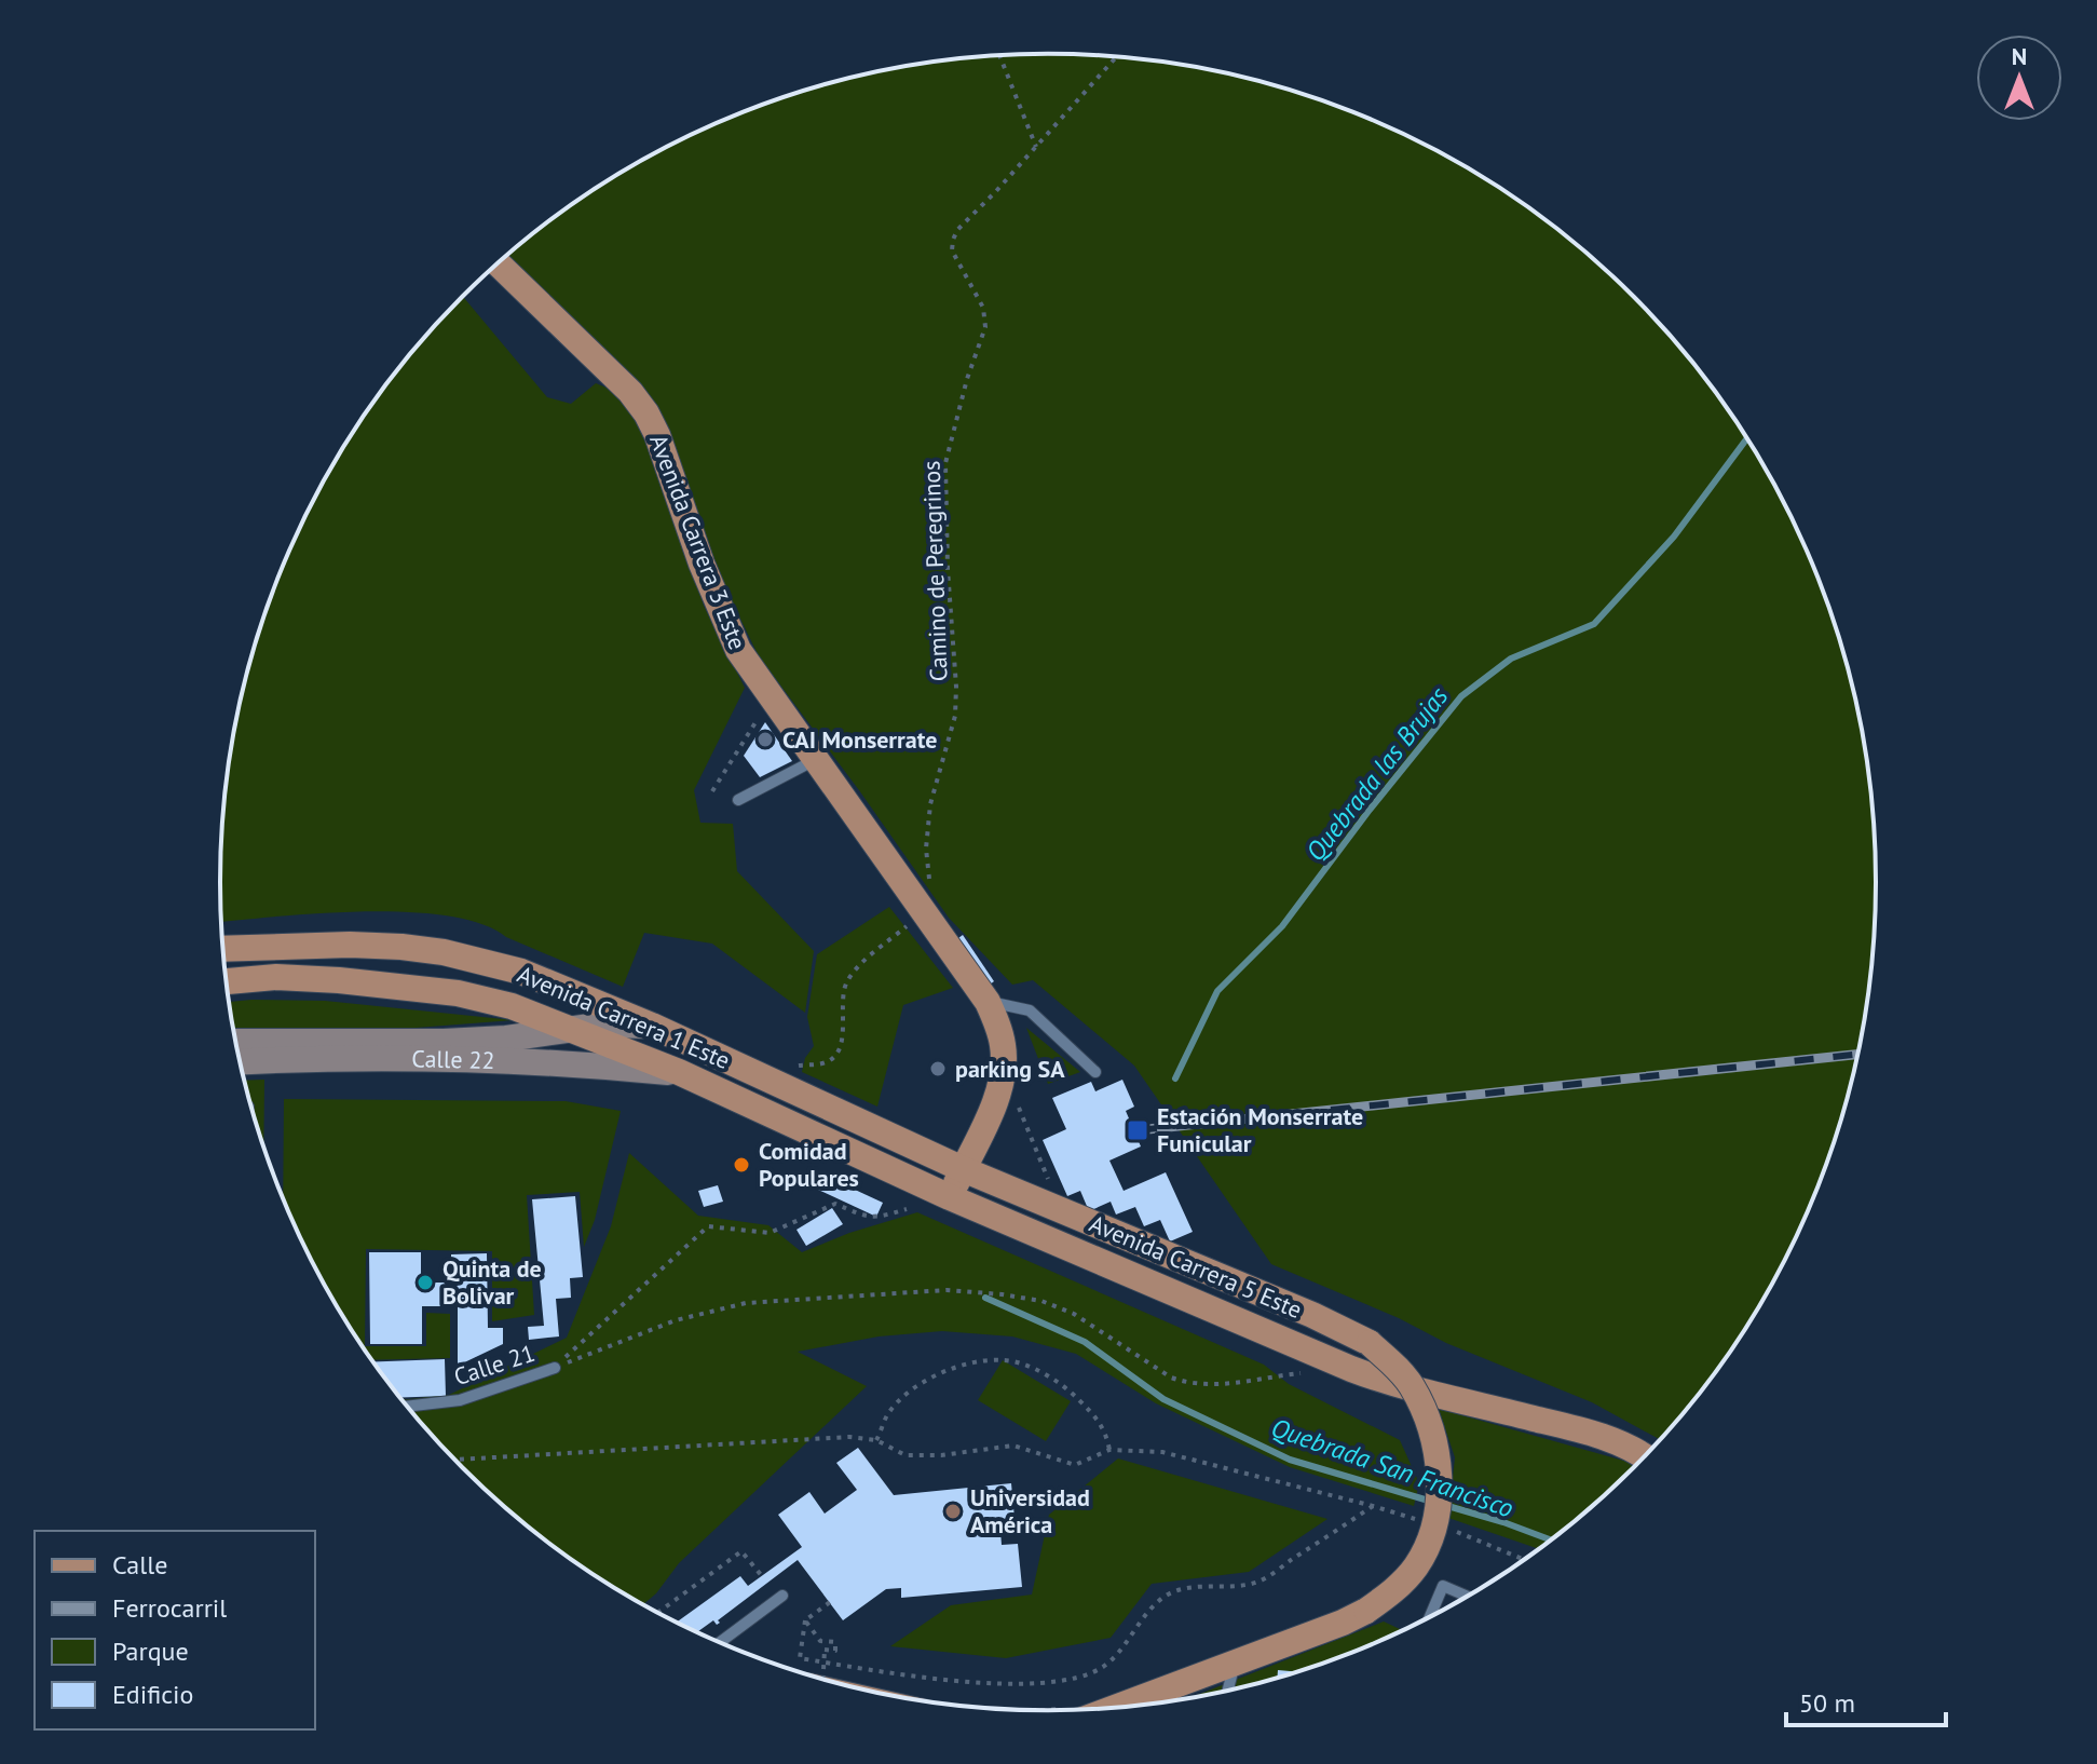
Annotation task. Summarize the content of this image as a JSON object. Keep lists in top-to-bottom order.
{
  "streets": {
    "main road": ["Avenida Carrera 3 Este", "Avenida Carrera 1 Este", "Avenida Carrera 5 Este"],
    "street": ["Calle 22"],
    "lane": ["Calle 21"],
    "path": ["Camino de Peregrinos"]
  },
  "crossings": [
    ["Avenida Carrera 3 Este", "Camino de Peregrinos"],
    ["Avenida Carrera 3 Este", "Avenida Carrera 1 Este"],
    ["Avenida Carrera 3 Este", "Avenida Carrera 5 Este"],
    ["Avenida Carrera 1 Este", "Calle 22"],
    ["Avenida Carrera 1 Este", "Avenida Carrera 5 Este"]
  ],
  "water": ["Quebrada las Brujas", "Quebrada San Francisco"],
  "places": {
    "other": [
      "CAI Monserrate",
      "parking SA",
      "Comidad Populares",
      "Quinta de Bolivar",
      "Universidad América"
    ],
    "transit": ["Estación Monserrate Funicular"]
  },
  "legend": [
    "Calle",
    "Ferrocarril",
    "Parque",
    "Edificio"
  ],
  "scale_bar": "50 m",
  "north": "top"
}
